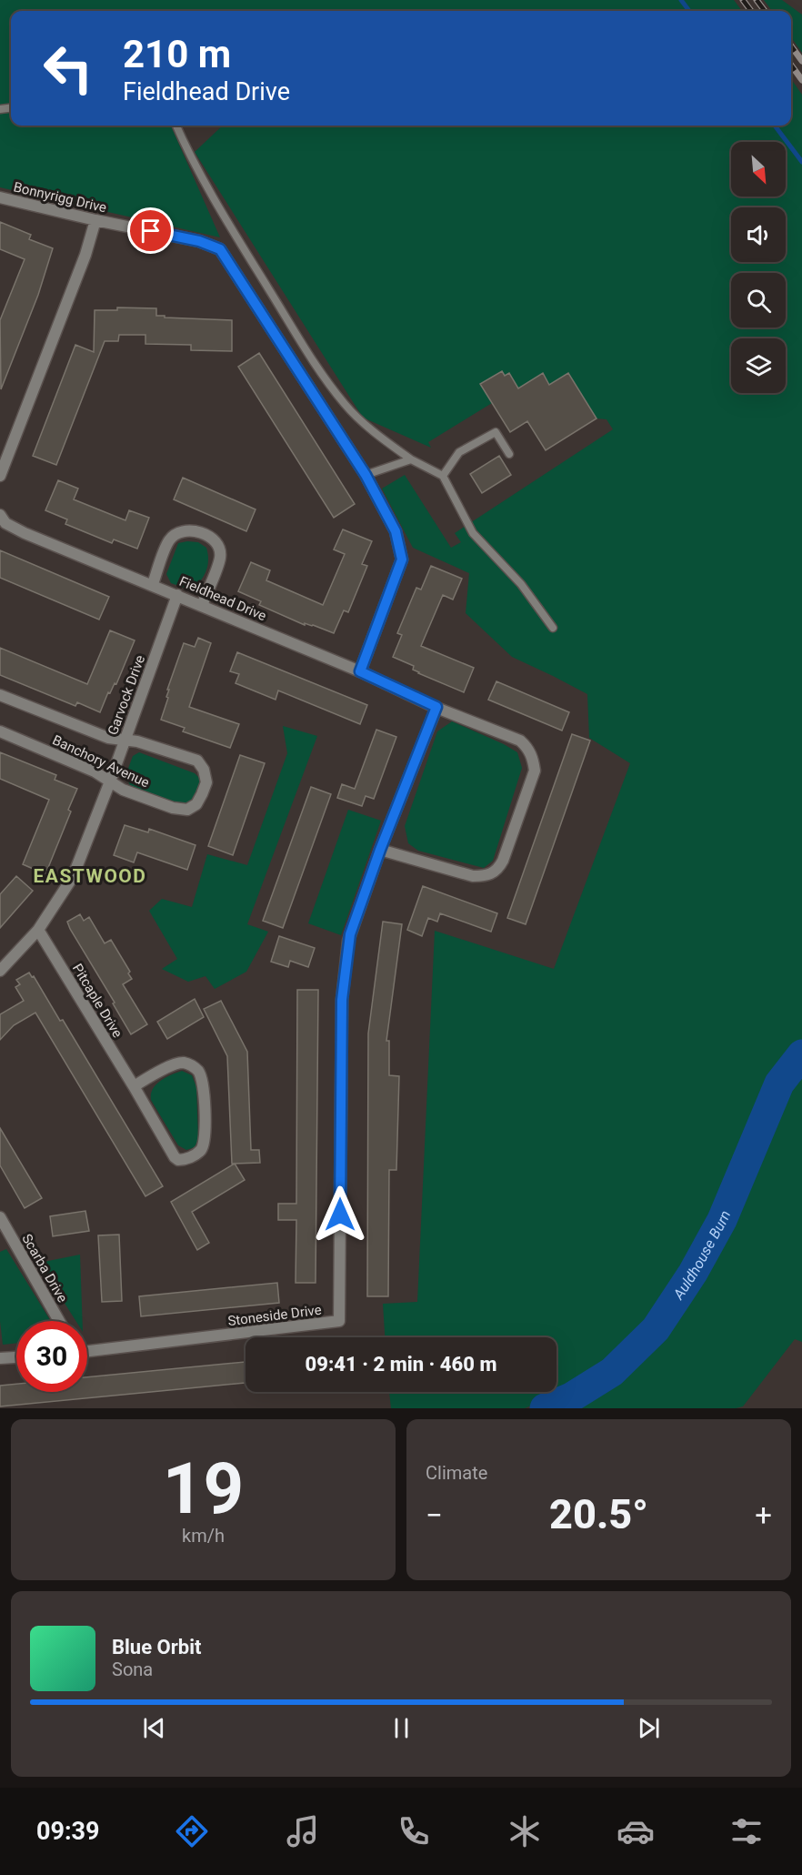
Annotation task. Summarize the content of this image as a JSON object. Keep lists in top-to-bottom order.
{
  "streets": {
    "street": [
      "Bonnyrigg Drive",
      "Fieldhead Drive",
      "Garvock Drive",
      "Banchory Avenue",
      "Pitcaple Drive",
      "Scarba Drive",
      "Stoneside Drive"
    ]
  },
  "crossings": [
    ["Bonnyrigg Drive", "Fieldhead Drive"],
    ["Fieldhead Drive", "Garvock Drive"],
    ["Fieldhead Drive", "Stoneside Drive"],
    ["Garvock Drive", "Banchory Avenue"],
    ["Garvock Drive", "Pitcaple Drive"]
  ],
  "districts": ["EASTWOOD"],
  "water": ["Auldhouse Burn"],
  "north": "bottom right",
  "page": {
    "turn": ["210 m", "Fieldhead Drive"],
    "limit": "30",
    "trip": "09:41 · 2 min · 460 m",
    "tile": [
      ["19", "km/h"],
      "Climate"
    ],
    "heat": ["−", "20.5°", "+"],
    "song": ["Blue Orbit", "Sona"],
    "tabs": "09:39"
  }
}
